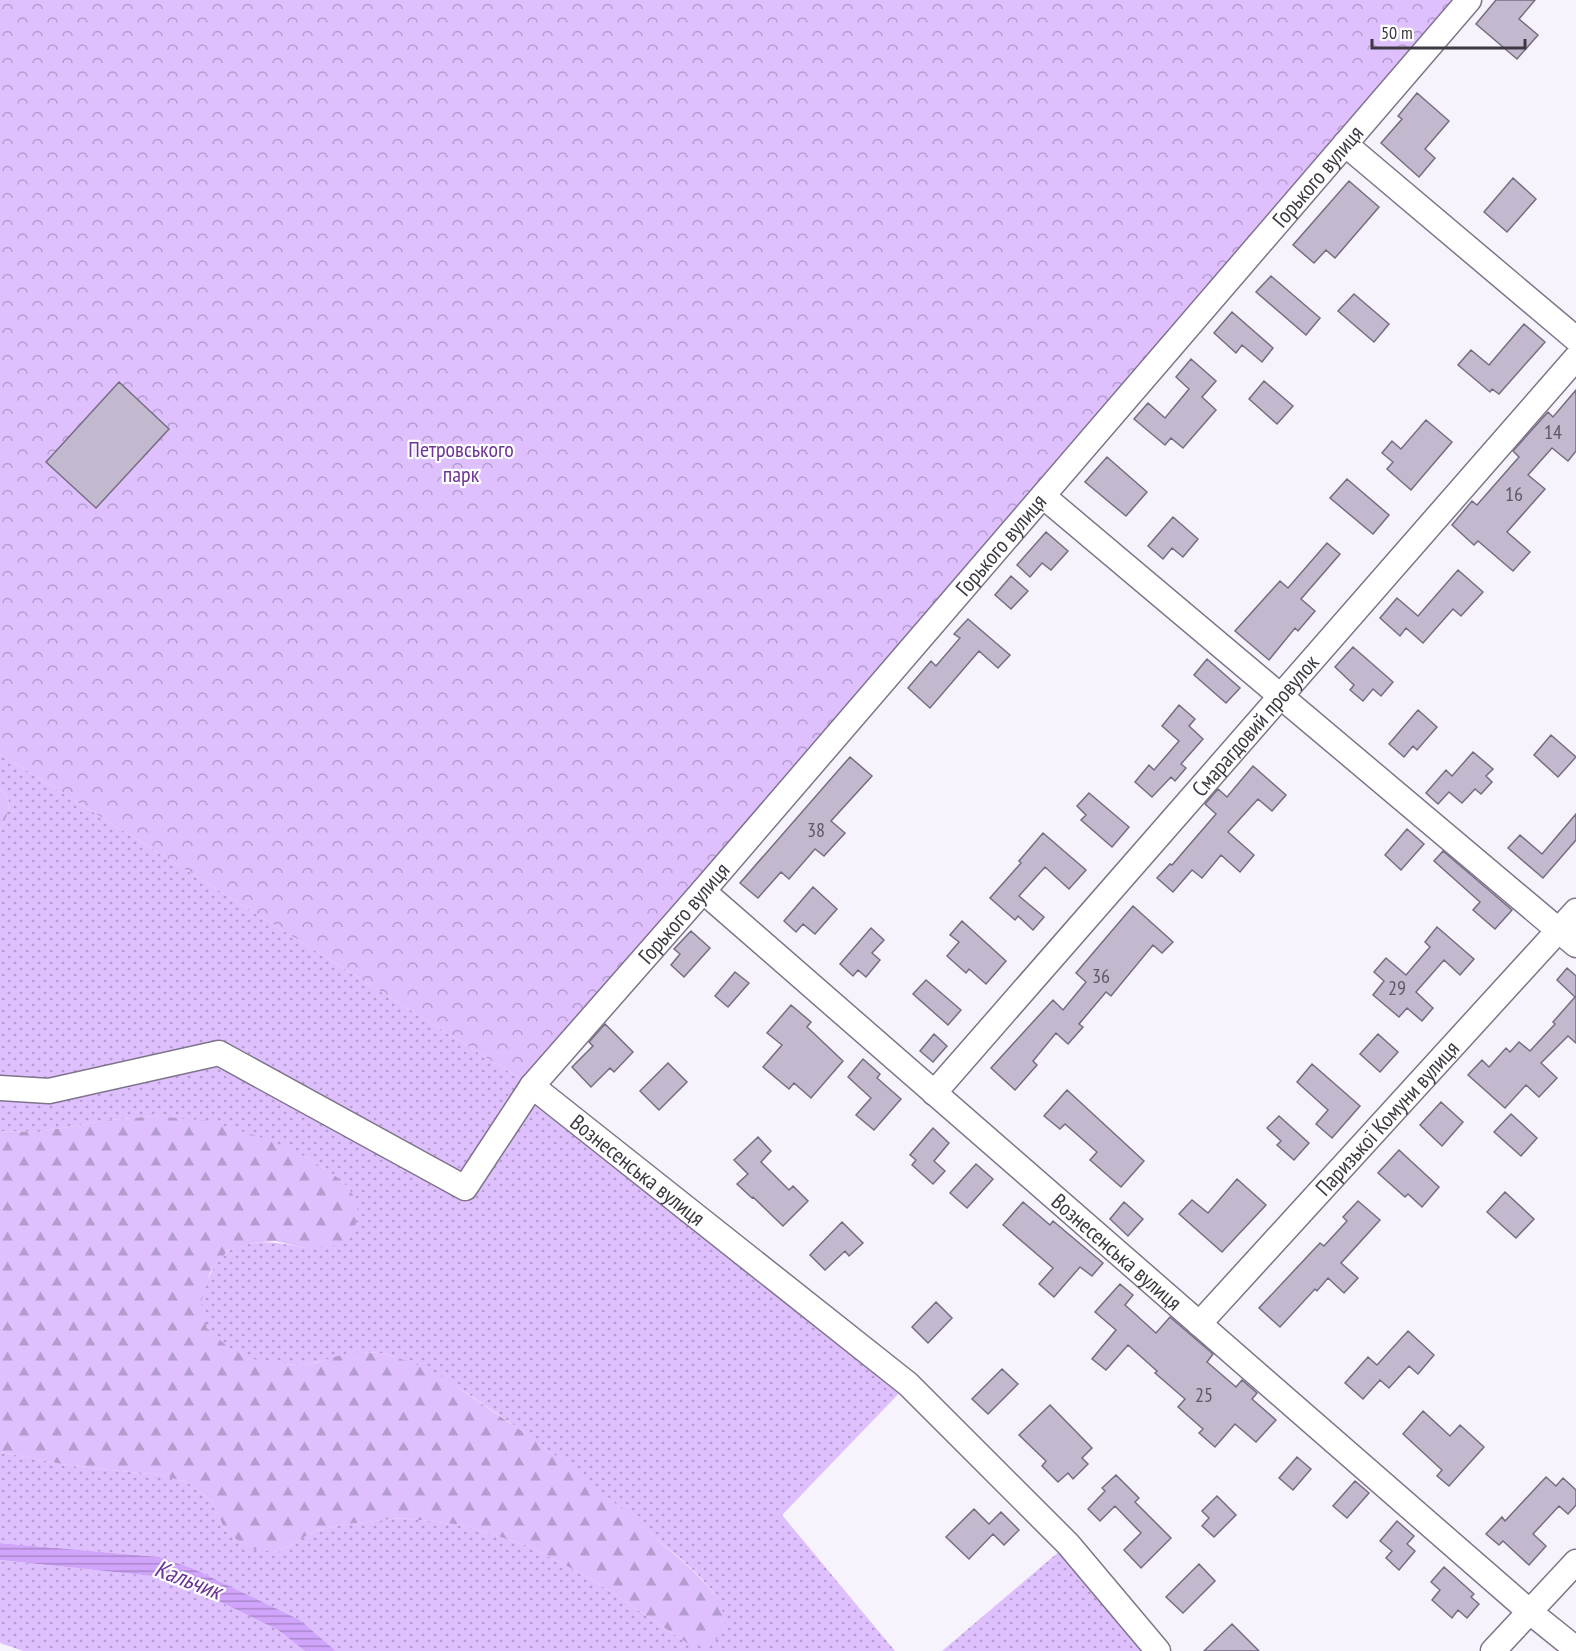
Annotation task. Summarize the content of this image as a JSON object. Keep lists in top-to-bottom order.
{
  "streets": {
    "street": [
      "Горького вулиця",
      "Смарагдовий провулок",
      "Паризької Комуни вулиця",
      "Вознесенська вулиця"
    ]
  },
  "crossings": [
    ["Горького вулиця", "Вознесенська вулиця"],
    ["Смарагдовий провулок", "Вознесенська вулиця"],
    ["Паризької Комуни вулиця", "Вознесенська вулиця"]
  ],
  "water": ["Кальчик"],
  "parks": ["Петровського парк"],
  "house_numbers": [
    "14",
    "16",
    "38",
    "36",
    "29",
    "25"
  ],
  "scale_bar": "50 m"
}
